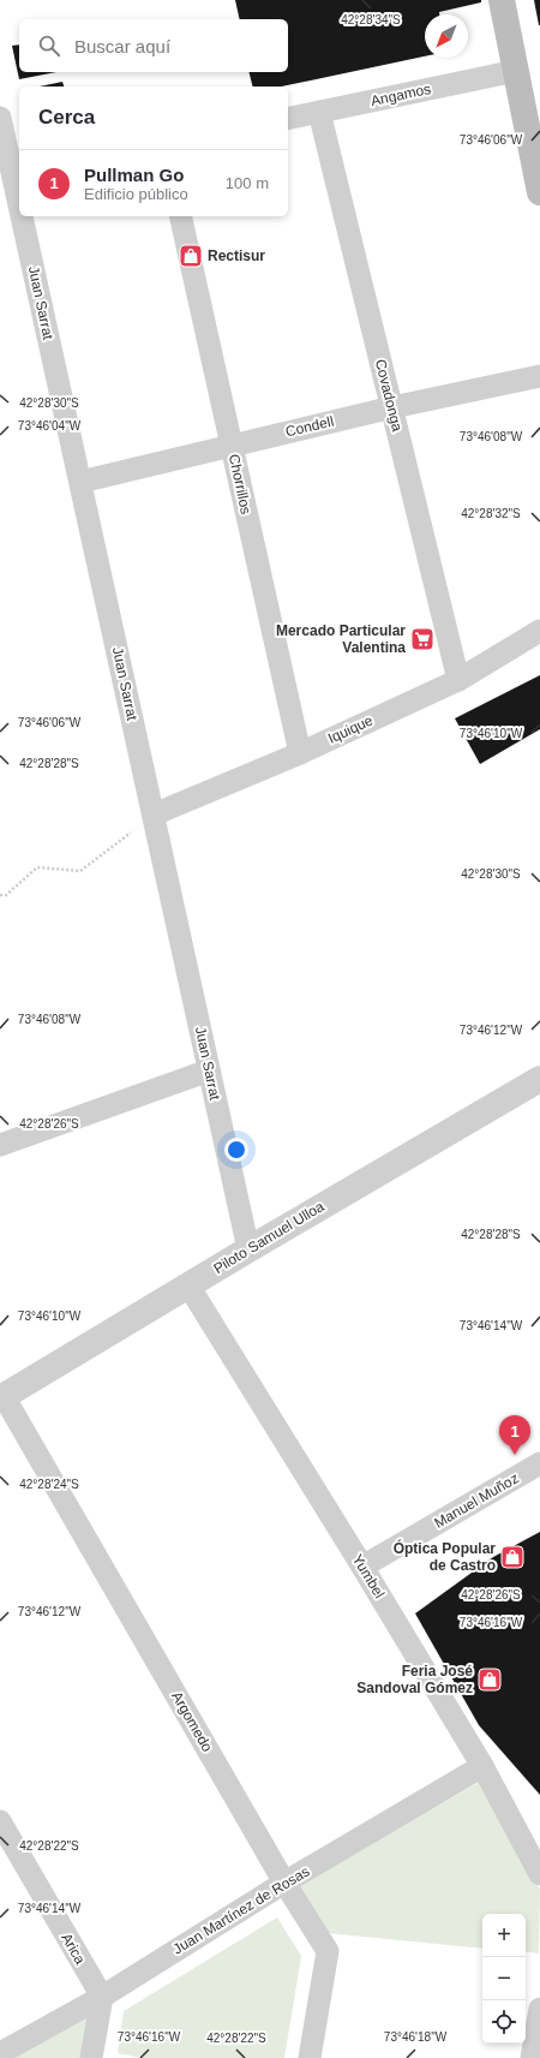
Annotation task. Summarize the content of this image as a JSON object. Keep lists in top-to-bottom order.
{
  "streets": {
    "street": [
      "Angamos",
      "Juan Sarrat",
      "Covadonga",
      "Condell",
      "Chorrillos",
      "Iquique",
      "Piloto Samuel Ulloa",
      "Manuel Muñoz",
      "Yumbel",
      "Argomedo",
      "Juan Martínez de Rosas",
      "Arica"
    ]
  },
  "crossings": [
    ["Angamos", "Covadonga"],
    ["Juan Sarrat", "Condell"],
    ["Juan Sarrat", "Iquique"],
    ["Juan Sarrat", "Piloto Samuel Ulloa"],
    ["Covadonga", "Condell"],
    ["Covadonga", "Iquique"],
    ["Condell", "Chorrillos"],
    ["Chorrillos", "Iquique"],
    ["Piloto Samuel Ulloa", "Yumbel"],
    ["Piloto Samuel Ulloa", "Argomedo"],
    ["Manuel Muñoz", "Yumbel"],
    ["Yumbel", "Juan Martínez de Rosas"],
    ["Argomedo", "Juan Martínez de Rosas"],
    ["Juan Martínez de Rosas", "Arica"]
  ],
  "places": {
    "shop": ["Rectisur", "Óptica Popular de Castro", "Feria José Sandoval Gómez"],
    "supermarket": ["Mercado Particular Valentina"]
  },
  "north": "bottom left",
  "page": {
    "search": "Buscar aquí",
    "heading": "Cerca",
    "list": [
      {
        "mark": "1",
        "name": "Pullman Go",
        "note": "Edificio público",
        "value": "100 m"
      }
    ],
    "pins": "1",
    "map_buttons": ["+", "−"]
  },
  "coordinates": [
    "42°28'34\"S",
    "73°46'06\"W",
    "42°28'30\"S",
    "73°46'04\"W",
    "73°46'08\"W",
    "42°28'32\"S",
    "73°46'10\"W",
    "42°28'28\"S",
    "73°46'12\"W",
    "42°28'26\"S",
    "73°46'14\"W",
    "42°28'24\"S",
    "73°46'16\"W",
    "42°28'22\"S",
    "73°46'18\"W"
  ]
}
